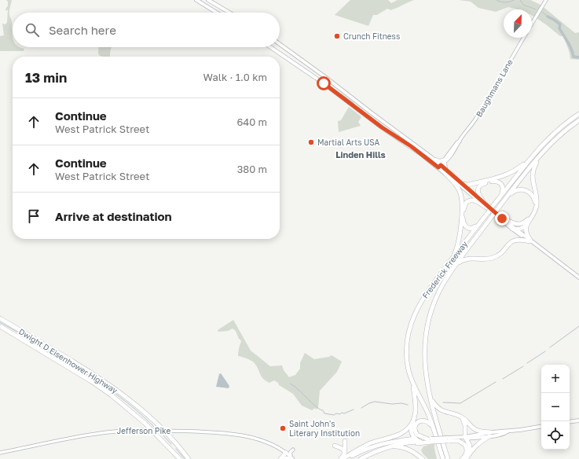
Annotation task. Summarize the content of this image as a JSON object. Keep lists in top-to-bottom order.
{
  "streets": {
    "highway": ["Frederick Freeway", "Dwight D Eisenhower Highway"],
    "main road": ["Baughmans Lane", "Jefferson Pike"]
  },
  "districts": ["Linden Hills"],
  "places": ["Crunch Fitness", "Martial Arts USA", "Saint John's Literary Institution"],
  "north": "top right",
  "page": {
    "search": "Search here",
    "heading": ["13 min", "Walk · 1.0 km"],
    "list": [
      ["Continue", "West Patrick Street", "640 m"],
      ["Continue", "West Patrick Street", "380 m"],
      "Arrive at destination"
    ],
    "map_buttons": ["+", "−"]
  }
}
